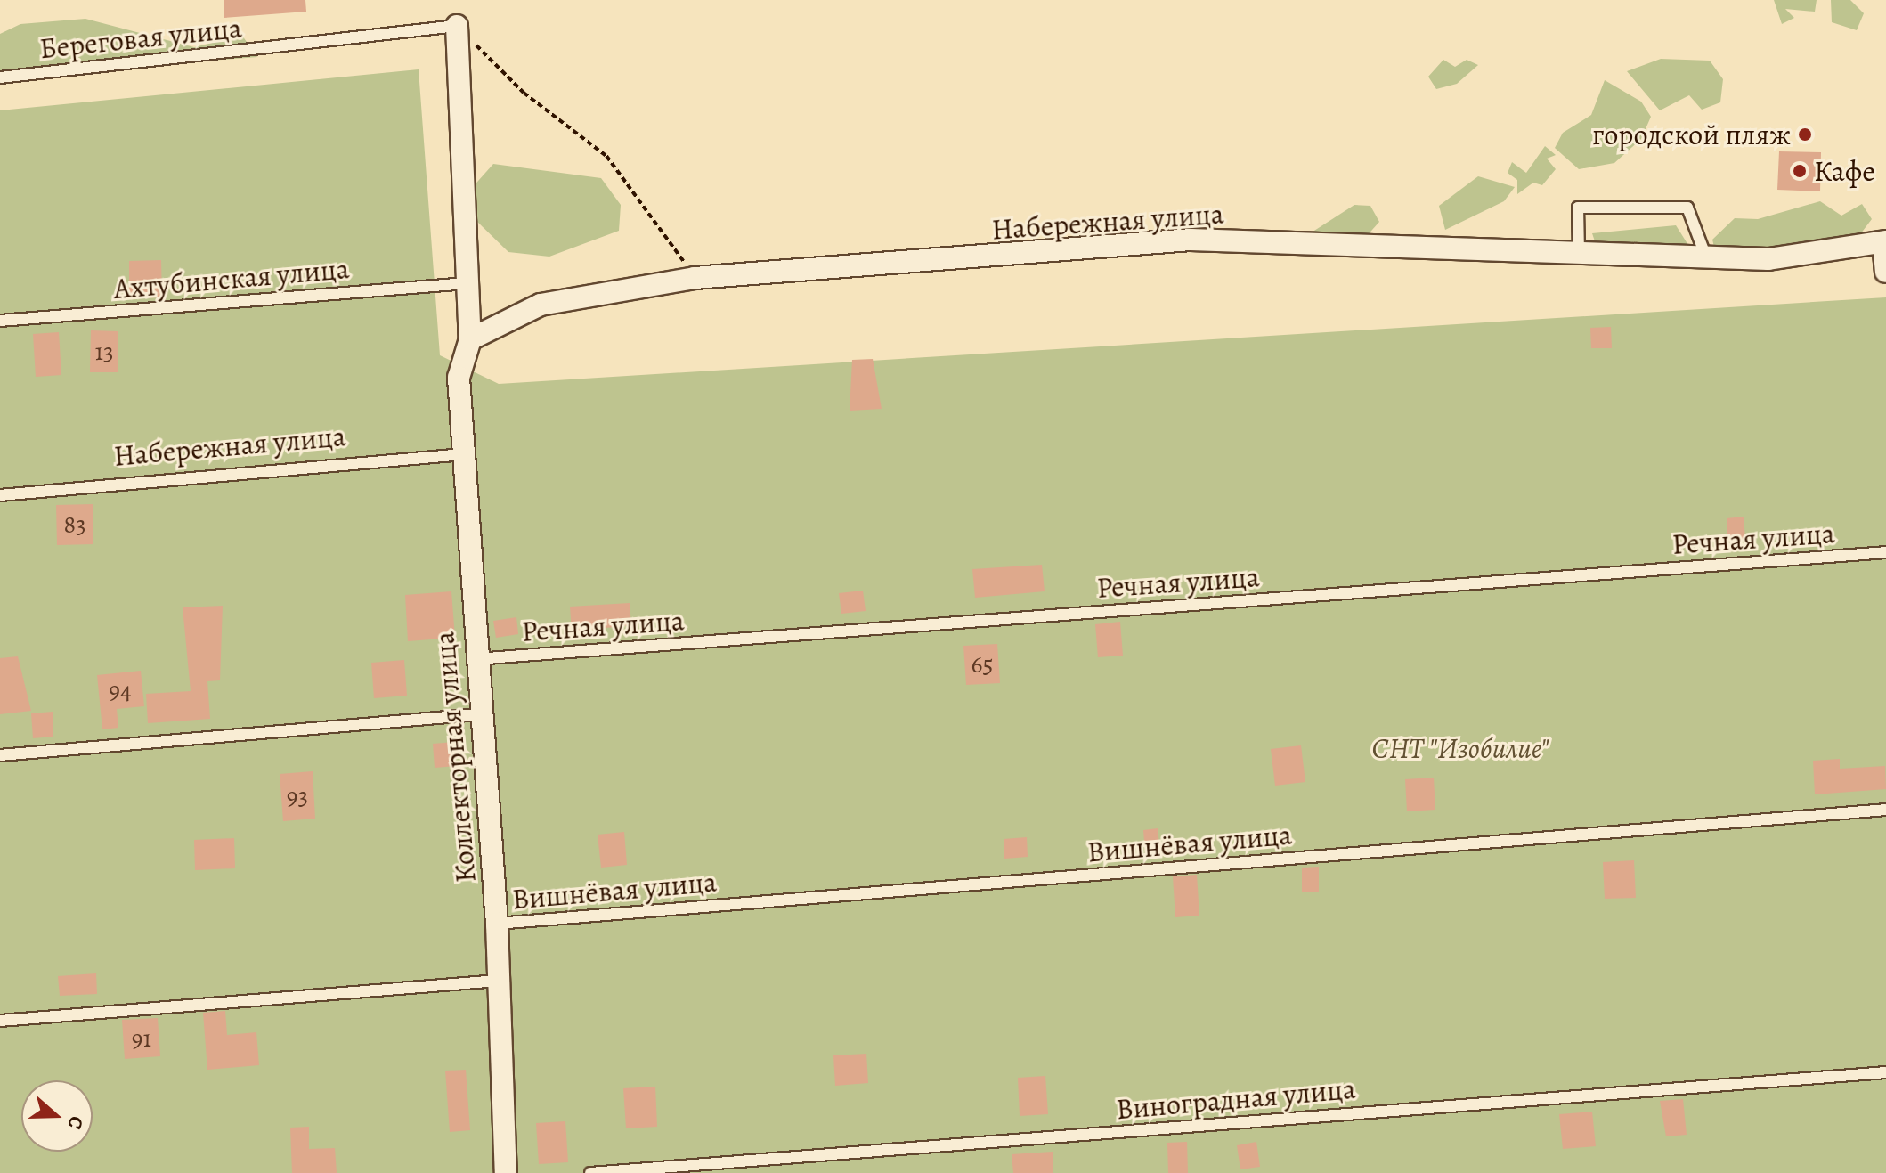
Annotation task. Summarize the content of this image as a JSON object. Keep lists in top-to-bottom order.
{
  "streets": {
    "street": ["Набережная улица", "Коллекторная улица"],
    "lane": [
      "Береговая улица",
      "Ахтубинская улица",
      "Речная улица",
      "Вишнёвая улица",
      "Виноградная улица"
    ]
  },
  "crossings": [
    ["Набережная улица", "Коллекторная улица"],
    ["Речная улица", "Коллекторная улица"],
    ["Коллекторная улица", "Вишнёвая улица"]
  ],
  "parks": ["СНТ \"Изобилие\""],
  "places": ["городской пляж", "Кафе"],
  "house_numbers": [
    "13",
    "83",
    "65",
    "94",
    "93",
    "91"
  ],
  "north": "right"
}
